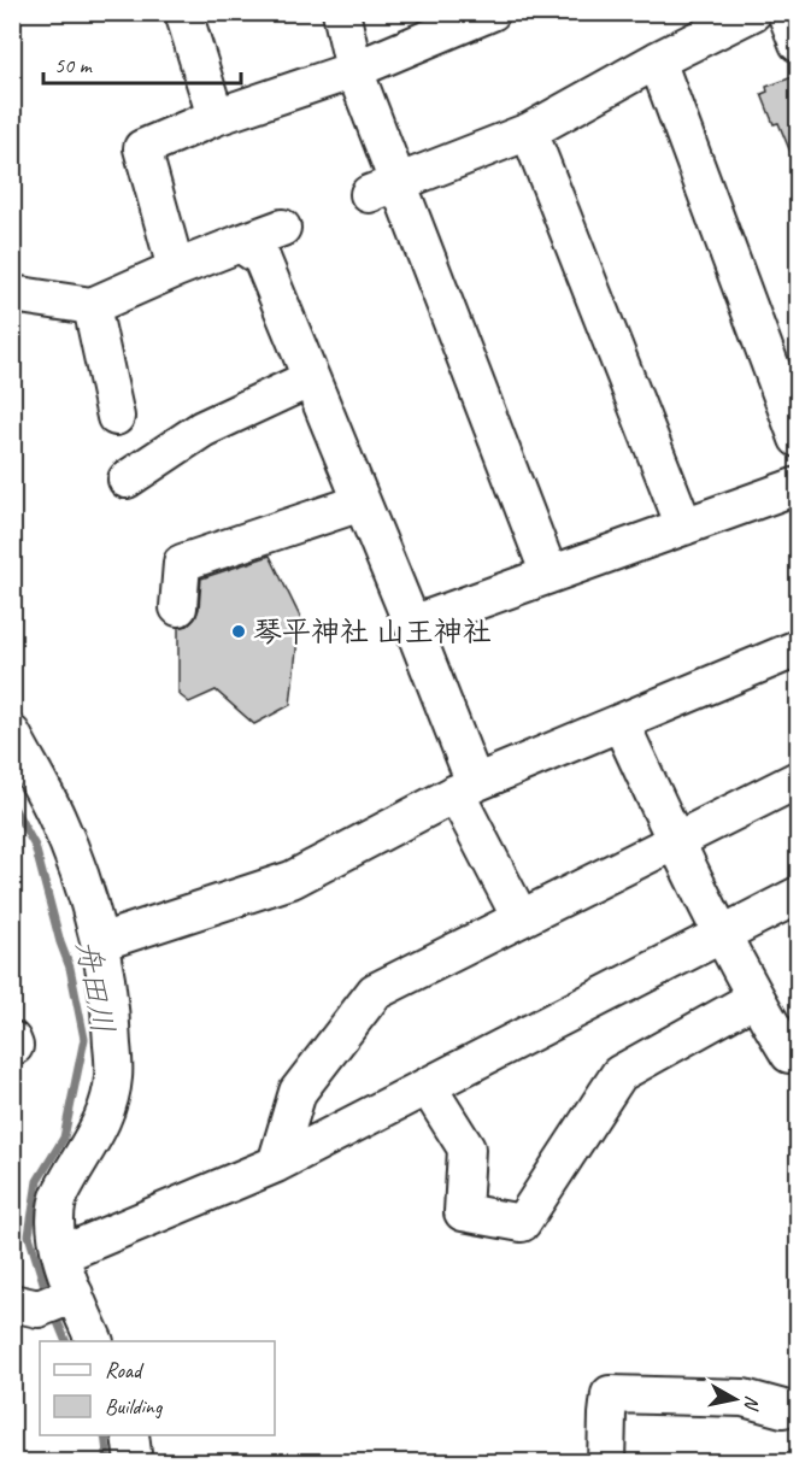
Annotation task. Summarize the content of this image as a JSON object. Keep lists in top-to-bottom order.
{
  "water": ["舟田川"],
  "places": ["琴平神社 山王神社"],
  "legend": ["Road", "Building"],
  "scale_bar": "50 m",
  "north": "right"
}
